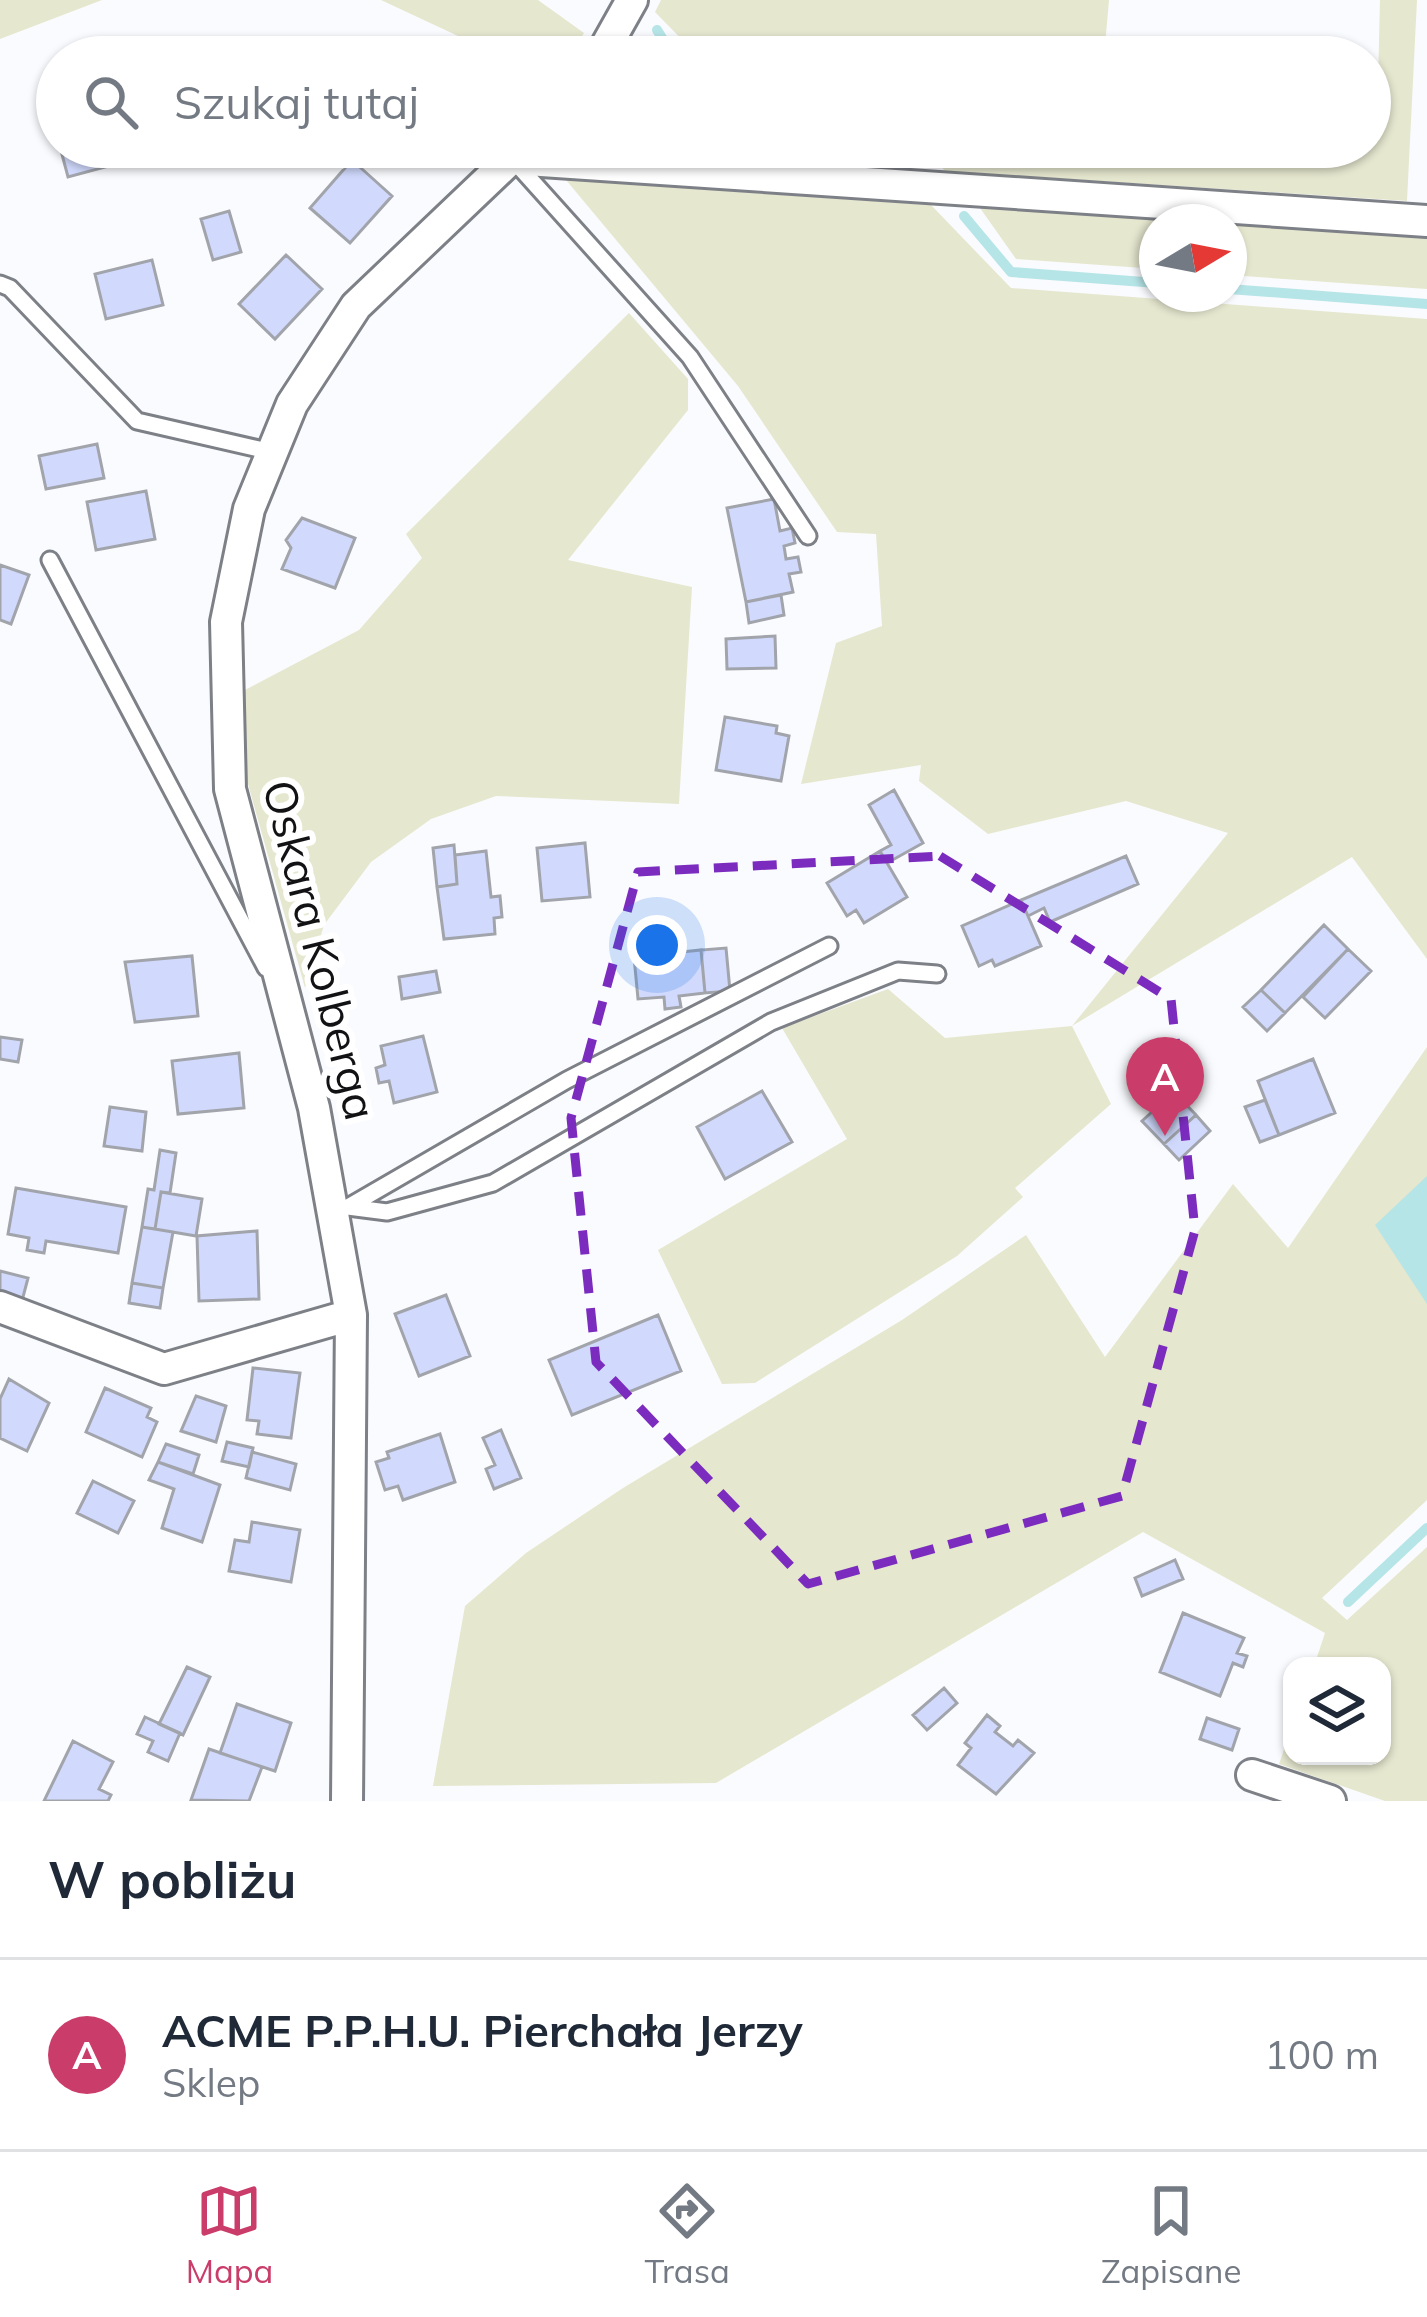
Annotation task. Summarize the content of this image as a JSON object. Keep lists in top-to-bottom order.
{
  "streets": {
    "street": ["Oskara Kolberga"]
  },
  "north": "right",
  "page": {
    "search": "Szukaj tutaj",
    "pins": "A",
    "heading": "W pobliżu",
    "list": [
      {
        "mark": "A",
        "name": "ACME P.P.H.U. Pierchała Jerzy",
        "note": "Sklep",
        "value": "100 m"
      }
    ],
    "nav": ["Mapa", "Trasa", "Zapisane"]
  }
}
